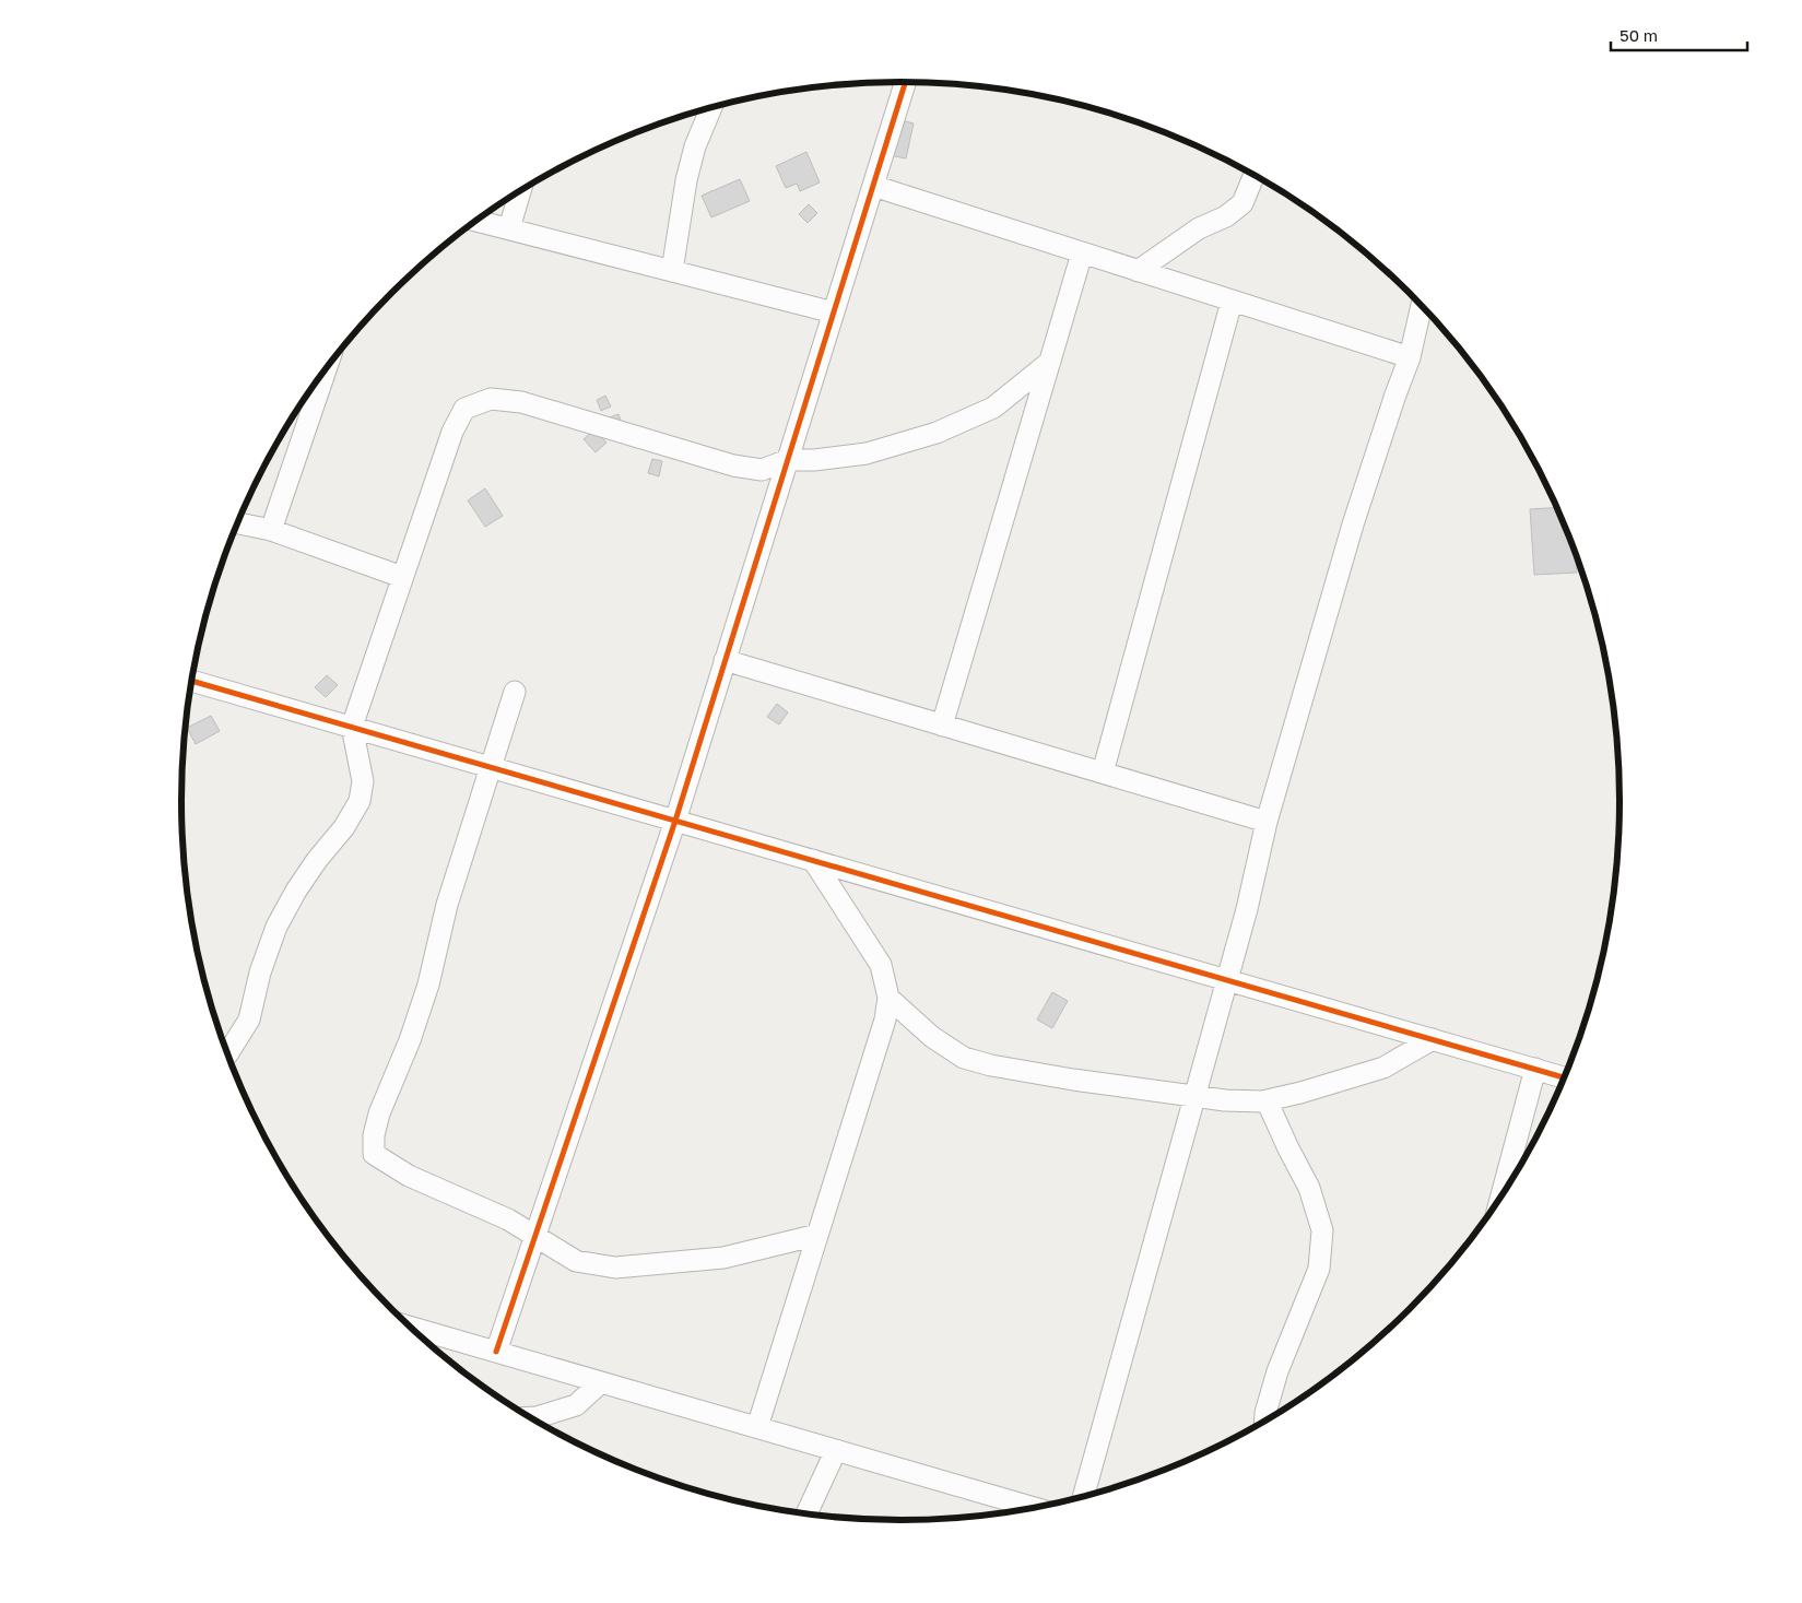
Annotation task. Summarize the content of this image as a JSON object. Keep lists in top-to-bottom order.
{
  "scale_bar": "50 m"
}
